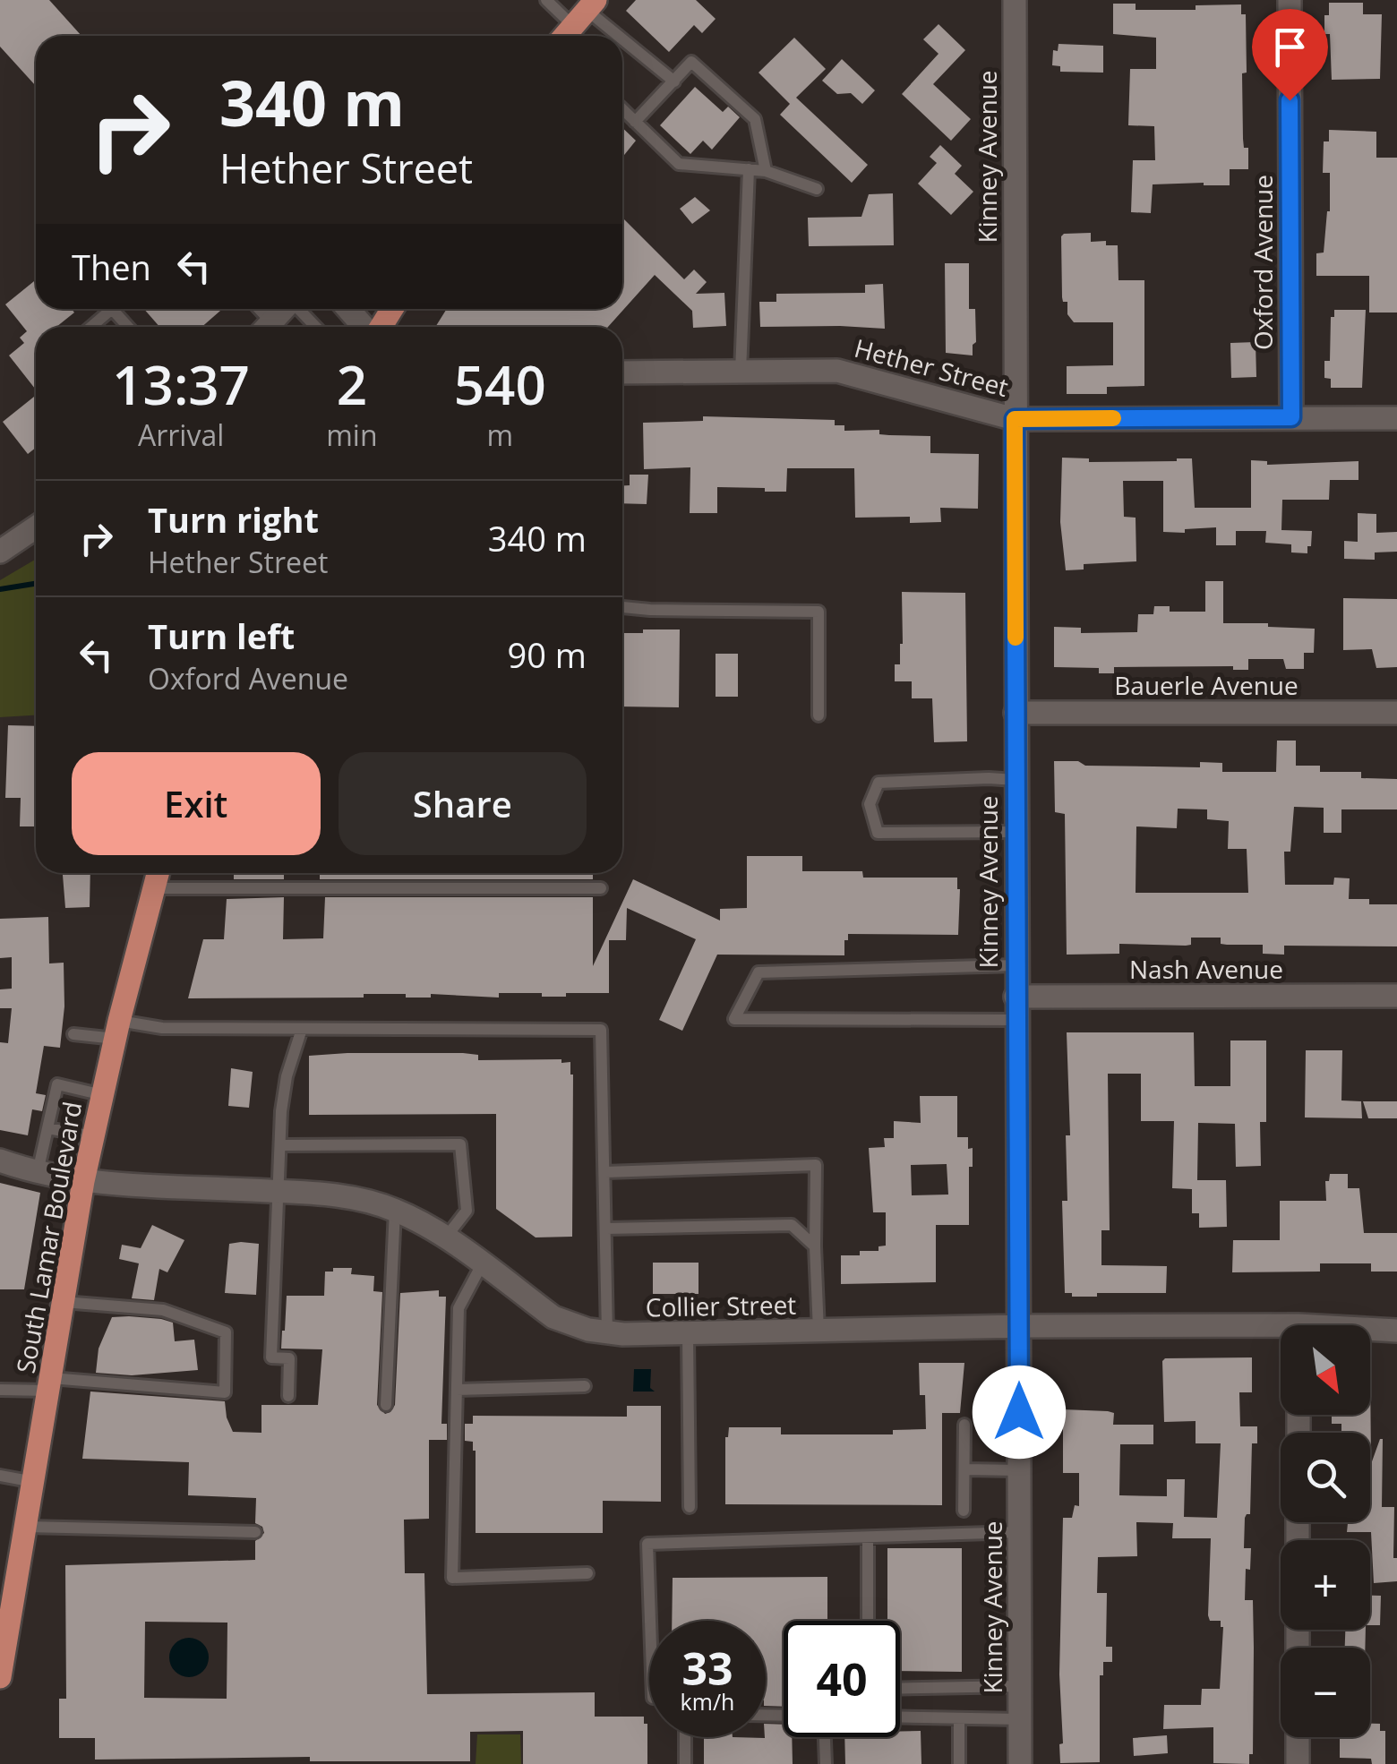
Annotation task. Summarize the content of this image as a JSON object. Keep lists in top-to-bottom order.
{
  "streets": {
    "main road": ["South Lamar Boulevard"],
    "street": [
      "Kinney Avenue",
      "Oxford Avenue",
      "Hether Street",
      "Bauerle Avenue",
      "Nash Avenue",
      "Collier Street"
    ]
  },
  "crossings": [
    ["Kinney Avenue", "Hether Street"],
    ["Kinney Avenue", "Bauerle Avenue"],
    ["Kinney Avenue", "Nash Avenue"],
    ["Kinney Avenue", "Collier Street"],
    ["Oxford Avenue", "Hether Street"],
    ["South Lamar Boulevard", "Collier Street"]
  ],
  "north": "bottom right",
  "page": {
    "turn": ["340 m", "Hether Street"],
    "then": "Then",
    "eta": [
      "13:37",
      "Arrival",
      "2",
      "min",
      "540",
      "m"
    ],
    "list": [
      {
        "name": "Turn right",
        "note": "Hether Street",
        "value": "340 m"
      },
      {
        "name": "Turn left",
        "note": "Oxford Avenue",
        "value": "90 m"
      }
    ],
    "buttons": ["Exit", "Share"],
    "map_buttons": ["+", "−"],
    "speed": "33 km/h",
    "limit": "40"
  }
}
